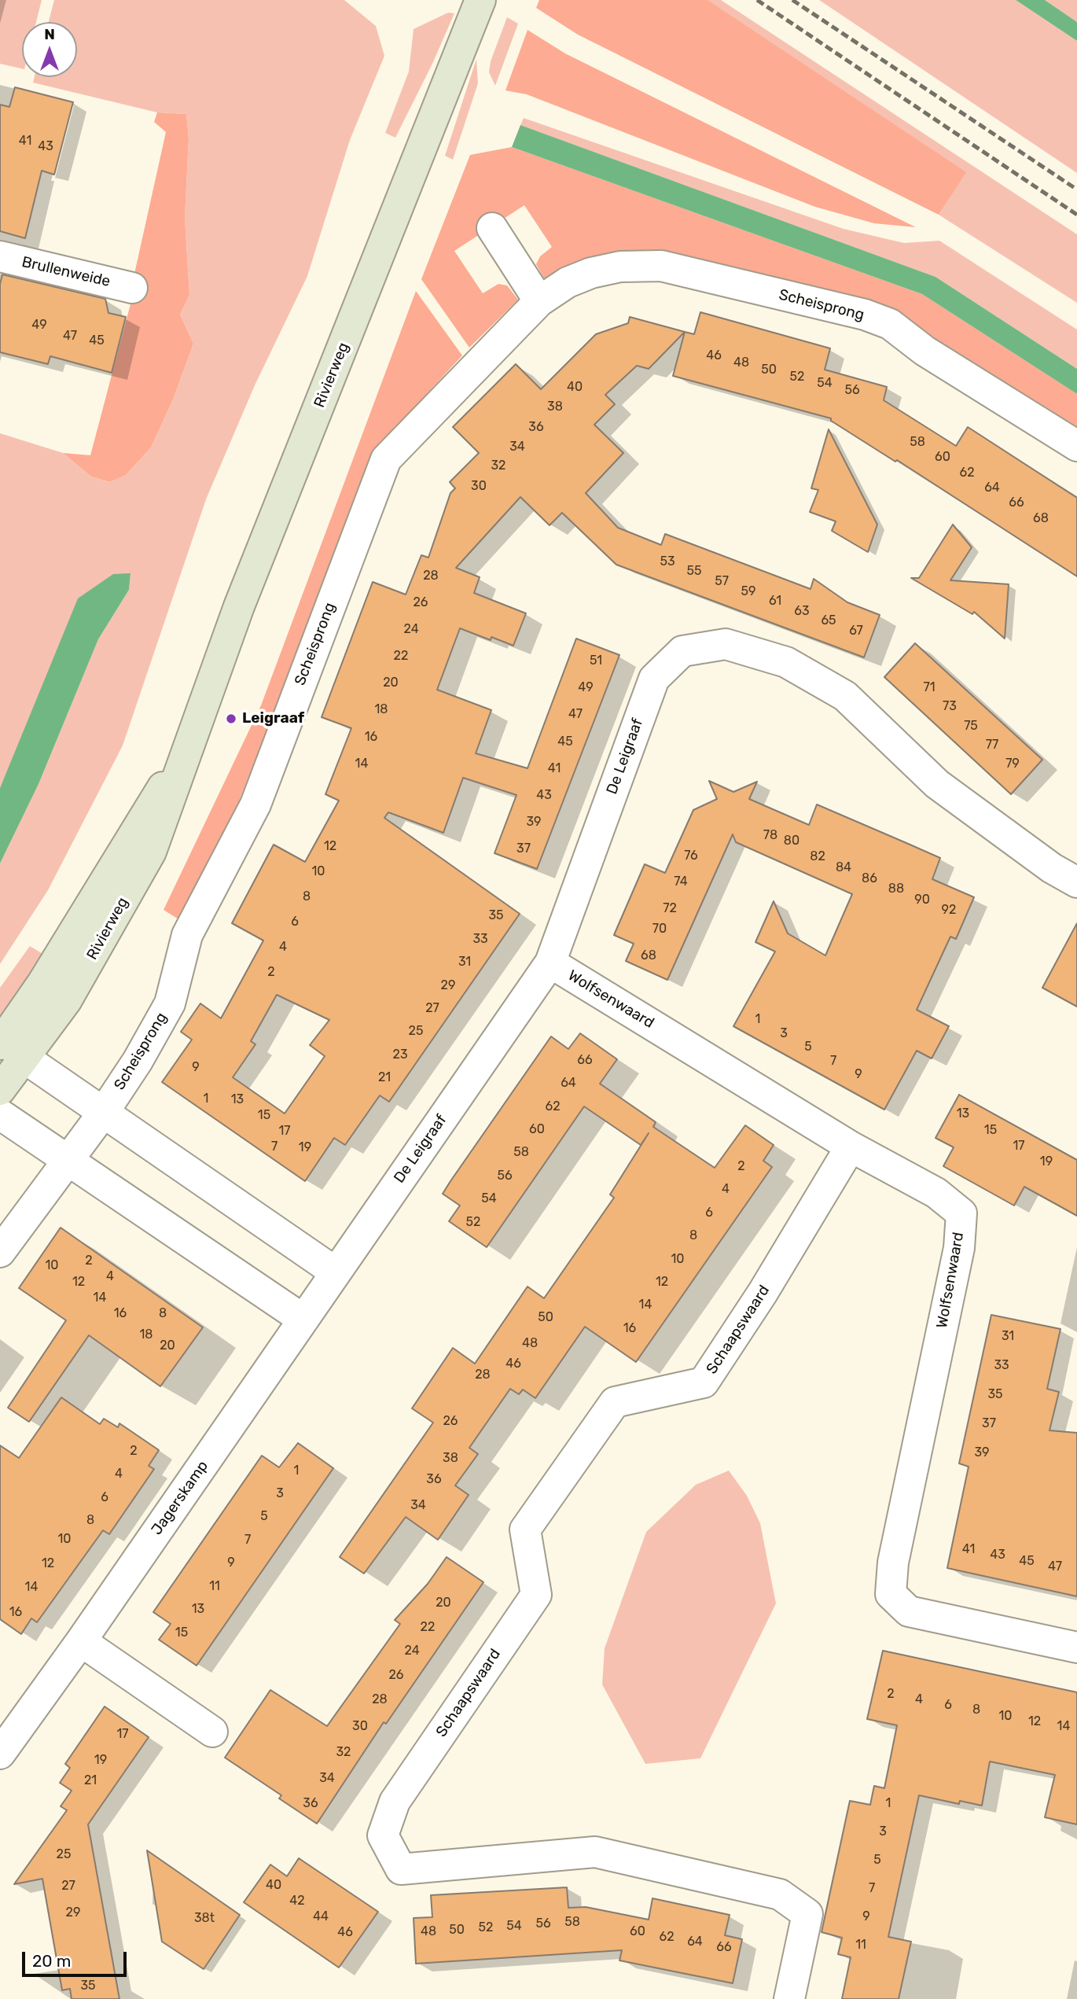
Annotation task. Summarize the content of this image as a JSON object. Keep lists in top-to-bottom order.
{
  "streets": {
    "street": [
      "Brullenweide",
      "Scheisprong",
      "Rivierweg",
      "De Leigraaf",
      "Wolfsenwaard",
      "Schaapswaard",
      "Jagerskamp"
    ]
  },
  "crossings": [
    ["De Leigraaf", "Wolfsenwaard"],
    ["De Leigraaf", "Jagerskamp"],
    ["Wolfsenwaard", "Schaapswaard"]
  ],
  "places": ["Leigraaf"],
  "house_numbers": [
    "41",
    "43",
    "49",
    "47",
    "45",
    "46",
    "48",
    "50",
    "52",
    "54",
    "40",
    "56",
    "38",
    "36",
    "58",
    "34",
    "60",
    "32",
    "62",
    "30",
    "64",
    "66",
    "68",
    "53",
    "55",
    "28",
    "57",
    "59",
    "61",
    "26",
    "63",
    "65",
    "24",
    "67",
    "22",
    "51",
    "20",
    "49",
    "71",
    "73",
    "18",
    "47",
    "75",
    "16",
    "45",
    "77",
    "14",
    "79",
    "41",
    "43",
    "39",
    "78",
    "80",
    "12",
    "37",
    "76",
    "82",
    "84",
    "10",
    "86",
    "74",
    "88",
    "8",
    "90",
    "72",
    "92",
    "35",
    "6",
    "70",
    "33",
    "4",
    "68",
    "31",
    "2",
    "29",
    "27",
    "1",
    "25",
    "3",
    "5",
    "23",
    "66",
    "7",
    "9",
    "9",
    "21",
    "64",
    "1",
    "13",
    "62",
    "13",
    "15",
    "60",
    "15",
    "17",
    "17",
    "7",
    "19",
    "58",
    "19",
    "2",
    "56",
    "4",
    "54",
    "6",
    "52",
    "8",
    "10",
    "2",
    "10",
    "4",
    "12",
    "12",
    "14",
    "14",
    "16",
    "8",
    "50",
    "16",
    "18",
    "31",
    "48",
    "20",
    "46",
    "33",
    "28",
    "35",
    "26",
    "37",
    "2",
    "39",
    "38",
    "1",
    "4",
    "36",
    "3",
    "6",
    "34",
    "5",
    "8",
    "10",
    "7",
    "41",
    "43",
    "45",
    "9",
    "12",
    "47",
    "11",
    "14",
    "20",
    "13",
    "16",
    "22",
    "15",
    "24",
    "26",
    "2",
    "28",
    "4",
    "6",
    "8",
    "10",
    "12",
    "30",
    "14",
    "17",
    "32",
    "19",
    "34",
    "21",
    "36",
    "1",
    "3",
    "25",
    "5",
    "40",
    "27",
    "7",
    "42",
    "29",
    "44",
    "9",
    "38t",
    "58",
    "56",
    "54",
    "52",
    "50",
    "48",
    "60",
    "46",
    "62",
    "64",
    "11",
    "66",
    "35"
  ],
  "scale_bar": "20 m",
  "north": "top"
}
